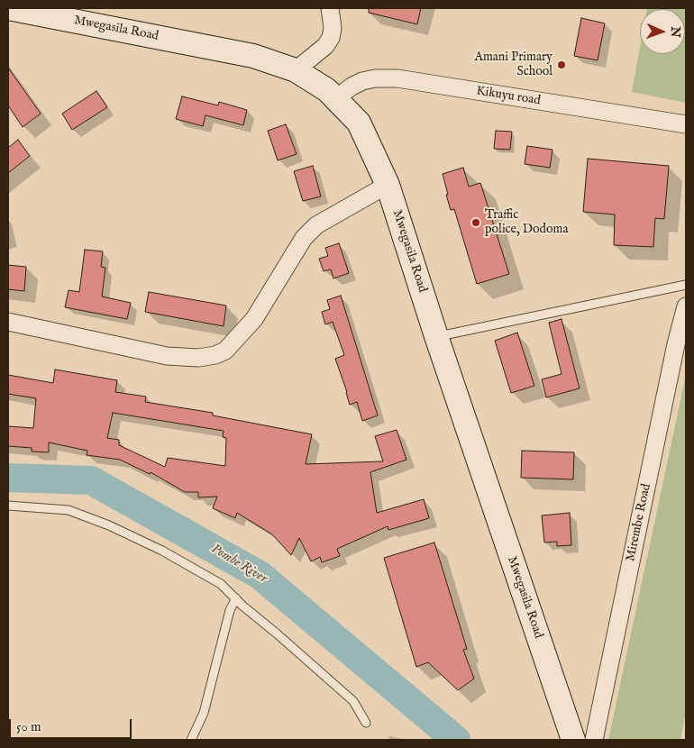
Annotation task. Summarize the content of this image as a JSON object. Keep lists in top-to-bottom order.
{
  "streets": {
    "street": ["Mwegasila Road", "Kikuyu road", "Mirembe Road"]
  },
  "crossings": [
    ["Mwegasila Road", "Kikuyu road"]
  ],
  "water": ["Pombe River"],
  "places": ["Amani Primary School", "Traffic police, Dodoma"],
  "scale_bar": "50 m",
  "north": "right"
}
